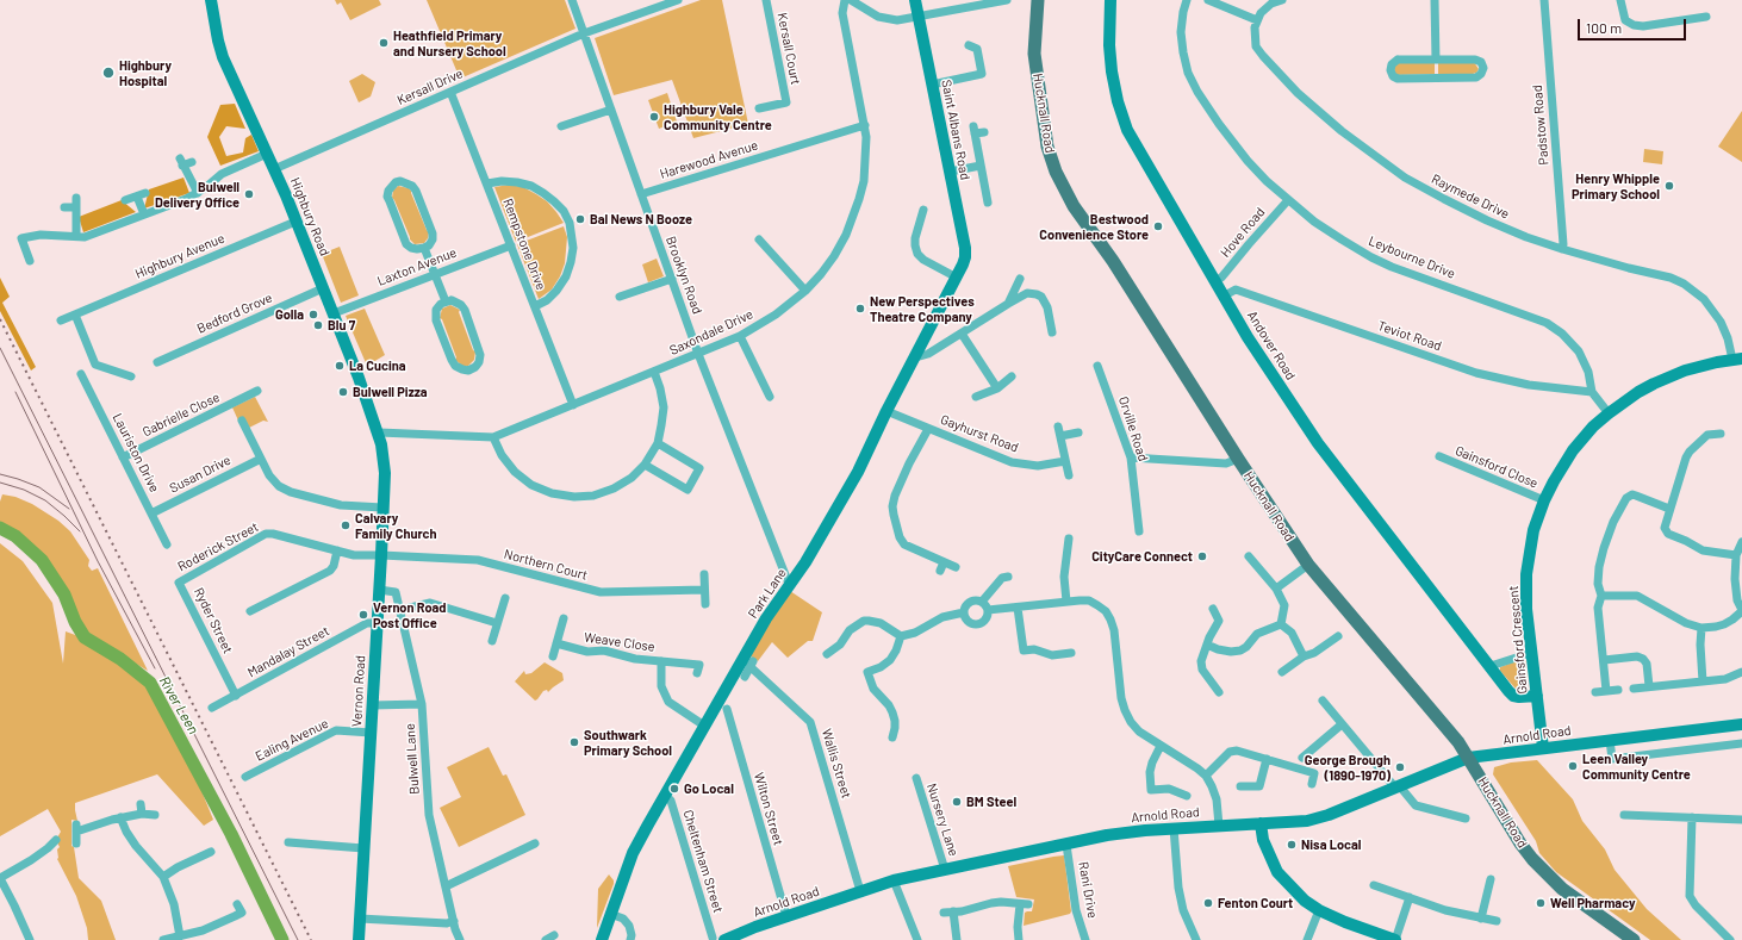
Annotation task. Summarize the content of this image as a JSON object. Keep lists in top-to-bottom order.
{
  "streets": {
    "main road": ["Hucknall Road"],
    "street": [
      "Kersall Court",
      "Kersall Drive",
      "Padstow Road",
      "Saint Albans Road",
      "Harewood Avenue",
      "Raymede Drive",
      "Highbury Road",
      "Hove Road",
      "Rempstone Drive",
      "Highbury Avenue",
      "Leybourne Drive",
      "Laxton Avenue",
      "Brooklyn Road",
      "Bedford Grove",
      "Saxondale Drive",
      "Teviot Road",
      "Andover Road",
      "Gabrielle Close",
      "Orville Road",
      "Gayhurst Road",
      "Lauriston Drive",
      "Gainsford Close",
      "Susan Drive",
      "Roderick Street",
      "Northern Court",
      "Park Lane",
      "Ryder Street",
      "Gainsford Crescent",
      "Weave Close",
      "Mandalay Street",
      "Vernon Road",
      "Arnold Road",
      "Ealing Avenue",
      "Bulwell Lane",
      "Wallis Street",
      "Wilton Street",
      "Nursery Lane",
      "Cheltenham Street",
      "Rani Drive"
    ]
  },
  "crossings": [
    ["Kersall Drive", "Highbury Road"],
    ["Kersall Drive", "Rempstone Drive"],
    ["Kersall Drive", "Brooklyn Road"],
    ["Hucknall Road", "Arnold Road"],
    ["Padstow Road", "Raymede Drive"],
    ["Saint Albans Road", "Park Lane"],
    ["Harewood Avenue", "Brooklyn Road"],
    ["Harewood Avenue", "Saxondale Drive"],
    ["Raymede Drive", "Gainsford Crescent"],
    ["Highbury Road", "Highbury Avenue"],
    ["Highbury Road", "Laxton Avenue"],
    ["Highbury Road", "Bedford Grove"],
    ["Highbury Road", "Saxondale Drive"],
    ["Highbury Road", "Vernon Road"],
    ["Hove Road", "Leybourne Drive"],
    ["Hove Road", "Andover Road"],
    ["Rempstone Drive", "Laxton Avenue"],
    ["Rempstone Drive", "Saxondale Drive"],
    ["Leybourne Drive", "Teviot Road"],
    ["Leybourne Drive", "Gainsford Crescent"],
    ["Brooklyn Road", "Saxondale Drive"],
    ["Brooklyn Road", "Park Lane"],
    ["Saxondale Drive", "Vernon Road"],
    ["Teviot Road", "Andover Road"],
    ["Andover Road", "Gainsford Crescent"],
    ["Gabrielle Close", "Lauriston Drive"],
    ["Gayhurst Road", "Park Lane"],
    ["Lauriston Drive", "Susan Drive"],
    ["Gainsford Close", "Gainsford Crescent"],
    ["Roderick Street", "Northern Court"],
    ["Roderick Street", "Ryder Street"],
    ["Roderick Street", "Vernon Road"],
    ["Northern Court", "Vernon Road"],
    ["Park Lane", "Cheltenham Street"],
    ["Ryder Street", "Mandalay Street"],
    ["Gainsford Crescent", "Arnold Road"],
    ["Mandalay Street", "Vernon Road"],
    ["Vernon Road", "Ealing Avenue"],
    ["Vernon Road", "Bulwell Lane"],
    ["Arnold Road", "Wallis Street"],
    ["Arnold Road", "Wilton Street"],
    ["Arnold Road", "Nursery Lane"],
    ["Arnold Road", "Rani Drive"]
  ],
  "water": ["River Leen"],
  "places": [
    "Heathfield Primary and Nursery School",
    "Highbury Hospital",
    "Highbury Vale Community Centre",
    "Henry Whipple Primary School",
    "Bulwell Delivery Office",
    "Bal News N Booze",
    "Bestwood Convenience Store",
    "New Perspectives Theatre Company",
    "Golla",
    "Blu 7",
    "La Cucina",
    "Bulwell Pizza",
    "Calvary Family Church",
    "CityCare Connect",
    "Vernon Road Post Office",
    "Southwark Primary School",
    "Leen Valley Community Centre",
    "George Brough (1890-1970)",
    "Go Local",
    "BM Steel",
    "Nisa Local",
    "Fenton Court",
    "Well Pharmacy"
  ],
  "scale_bar": "100 m"
}
